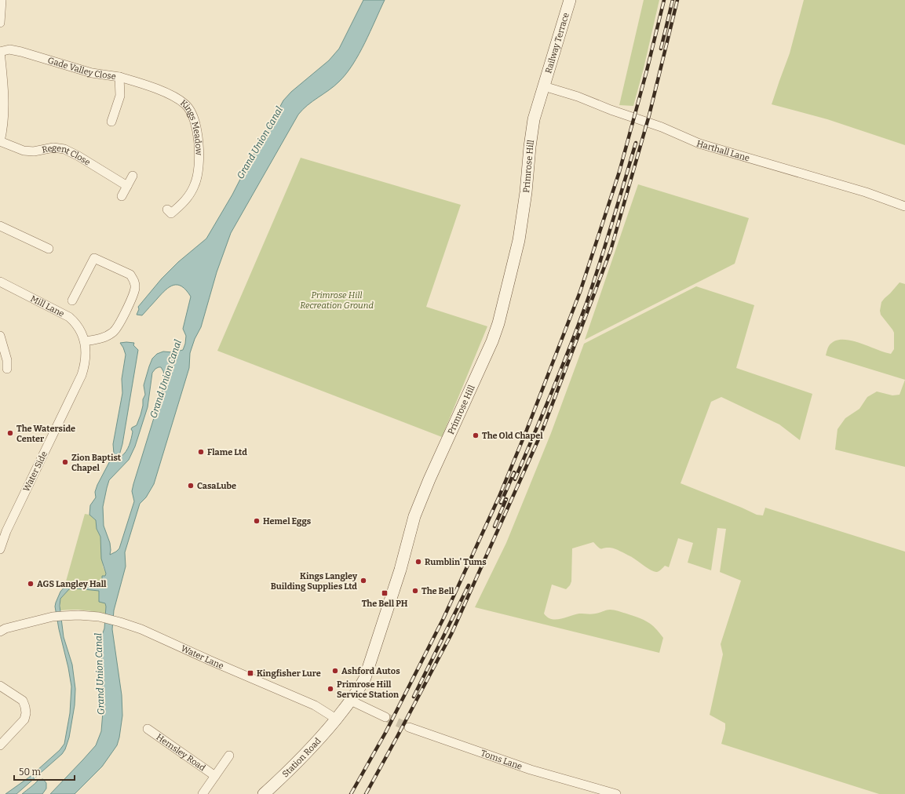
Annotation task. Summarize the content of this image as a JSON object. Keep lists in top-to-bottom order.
{
  "streets": {
    "street": [
      "Railway Terrace",
      "Gade Valley Close",
      "Kings Meadow",
      "Harthall Lane",
      "Regent Close",
      "Primrose Hill",
      "Mill Lane",
      "Water Side",
      "Water Lane",
      "Hemsley Road",
      "Station Road",
      "Toms Lane"
    ]
  },
  "crossings": [
    ["Railway Terrace", "Harthall Lane"],
    ["Railway Terrace", "Primrose Hill"],
    ["Gade Valley Close", "Kings Meadow"],
    ["Harthall Lane", "Primrose Hill"],
    ["Primrose Hill", "Water Lane"],
    ["Primrose Hill", "Station Road"],
    ["Mill Lane", "Water Side"],
    ["Water Lane", "Station Road"]
  ],
  "water": ["Grand Union Canal"],
  "parks": ["Primrose Hill Recreation Ground"],
  "places": {
    "other": [
      "The Waterside Center",
      "The Old Chapel",
      "Flame Ltd",
      "Zion Baptist Chapel",
      "CasaLube",
      "Hemel Eggs",
      "Rumblin' Tums",
      "Kings Langley Building Supplies Ltd",
      "AGS Langley Hall",
      "The Bell",
      "Ashford Autos",
      "Primrose Hill Service Station"
    ],
    "transit": ["The Bell PH", "Kingfisher Lure"]
  },
  "scale_bar": "50 m"
}
